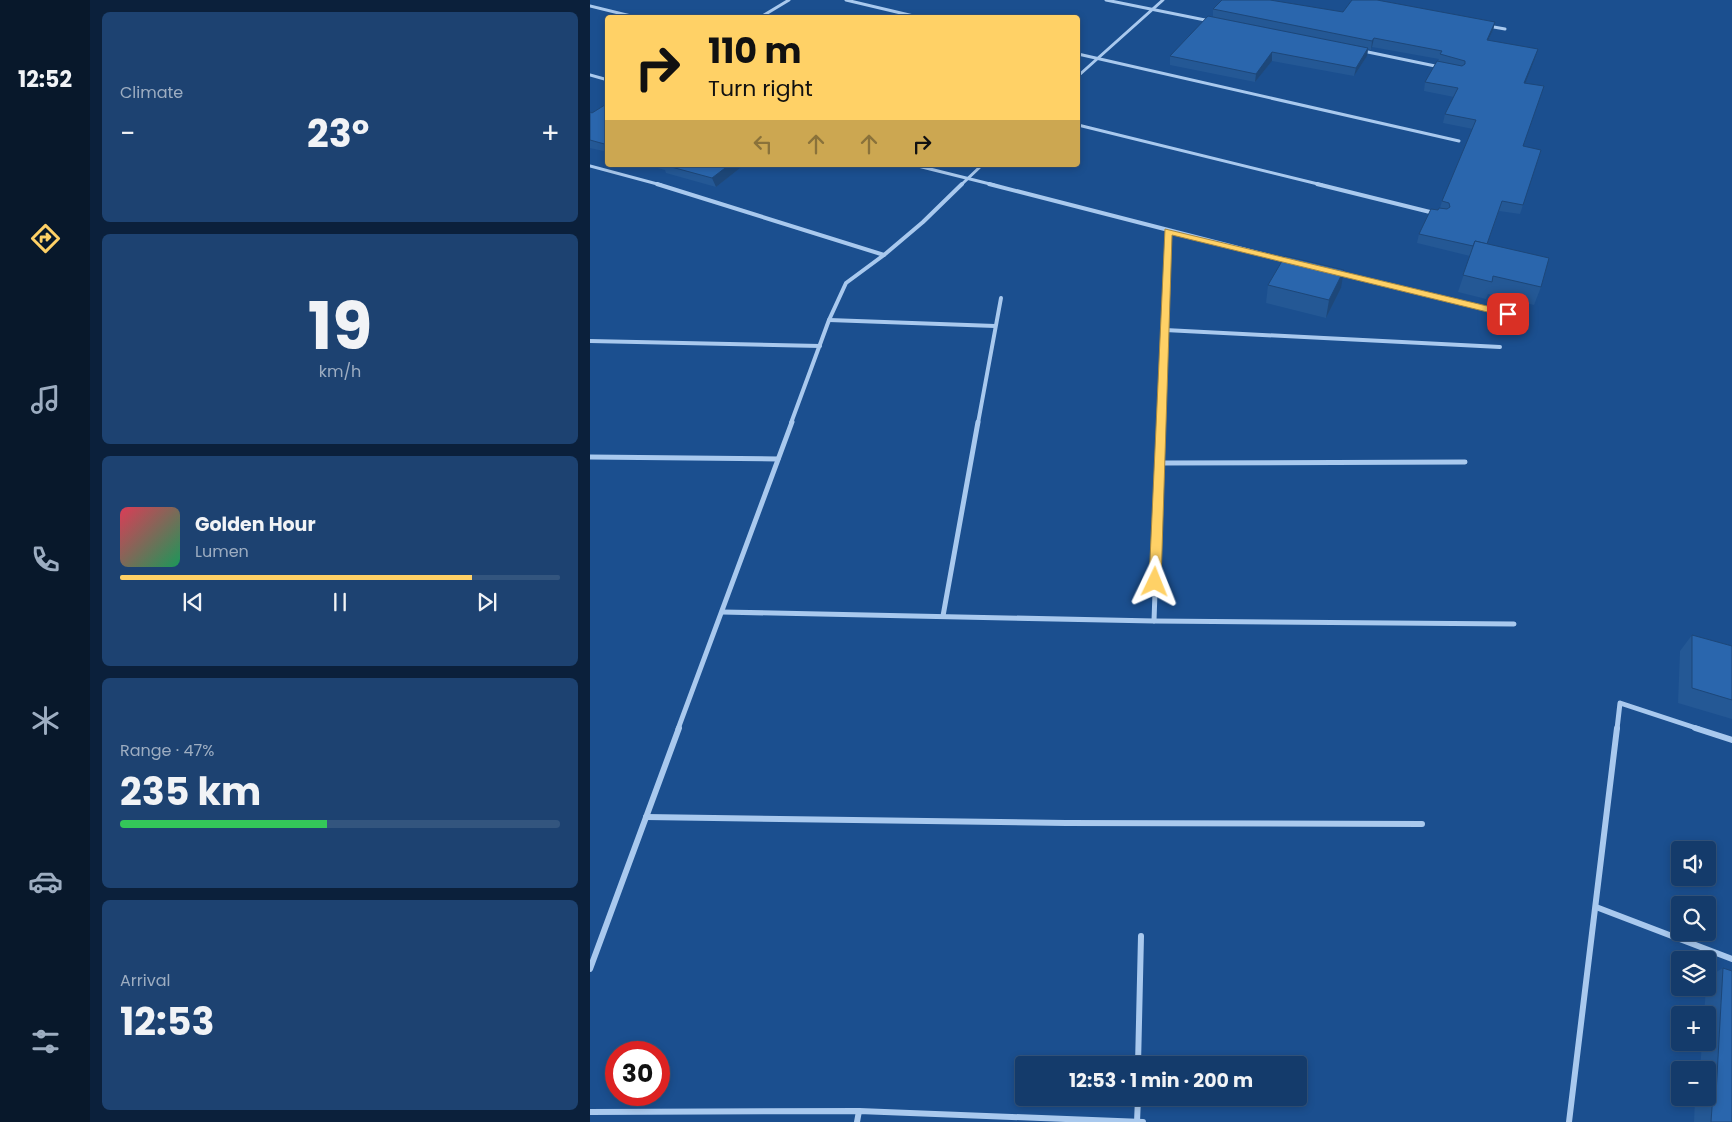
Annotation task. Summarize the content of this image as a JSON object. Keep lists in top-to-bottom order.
{
  "page": {
    "tabs": "12:52",
    "tile": [
      "Climate",
      ["19", "km/h"],
      ["Range · 47%", "235 km"],
      ["Arrival", "12:53"]
    ],
    "turn": ["110 m", "Turn right"],
    "heat": ["−", "23°", "+"],
    "song": ["Golden Hour", "Lumen"],
    "map_buttons": ["+", "−"],
    "limit": "30",
    "trip": "12:53 · 1 min · 200 m"
  }
}
